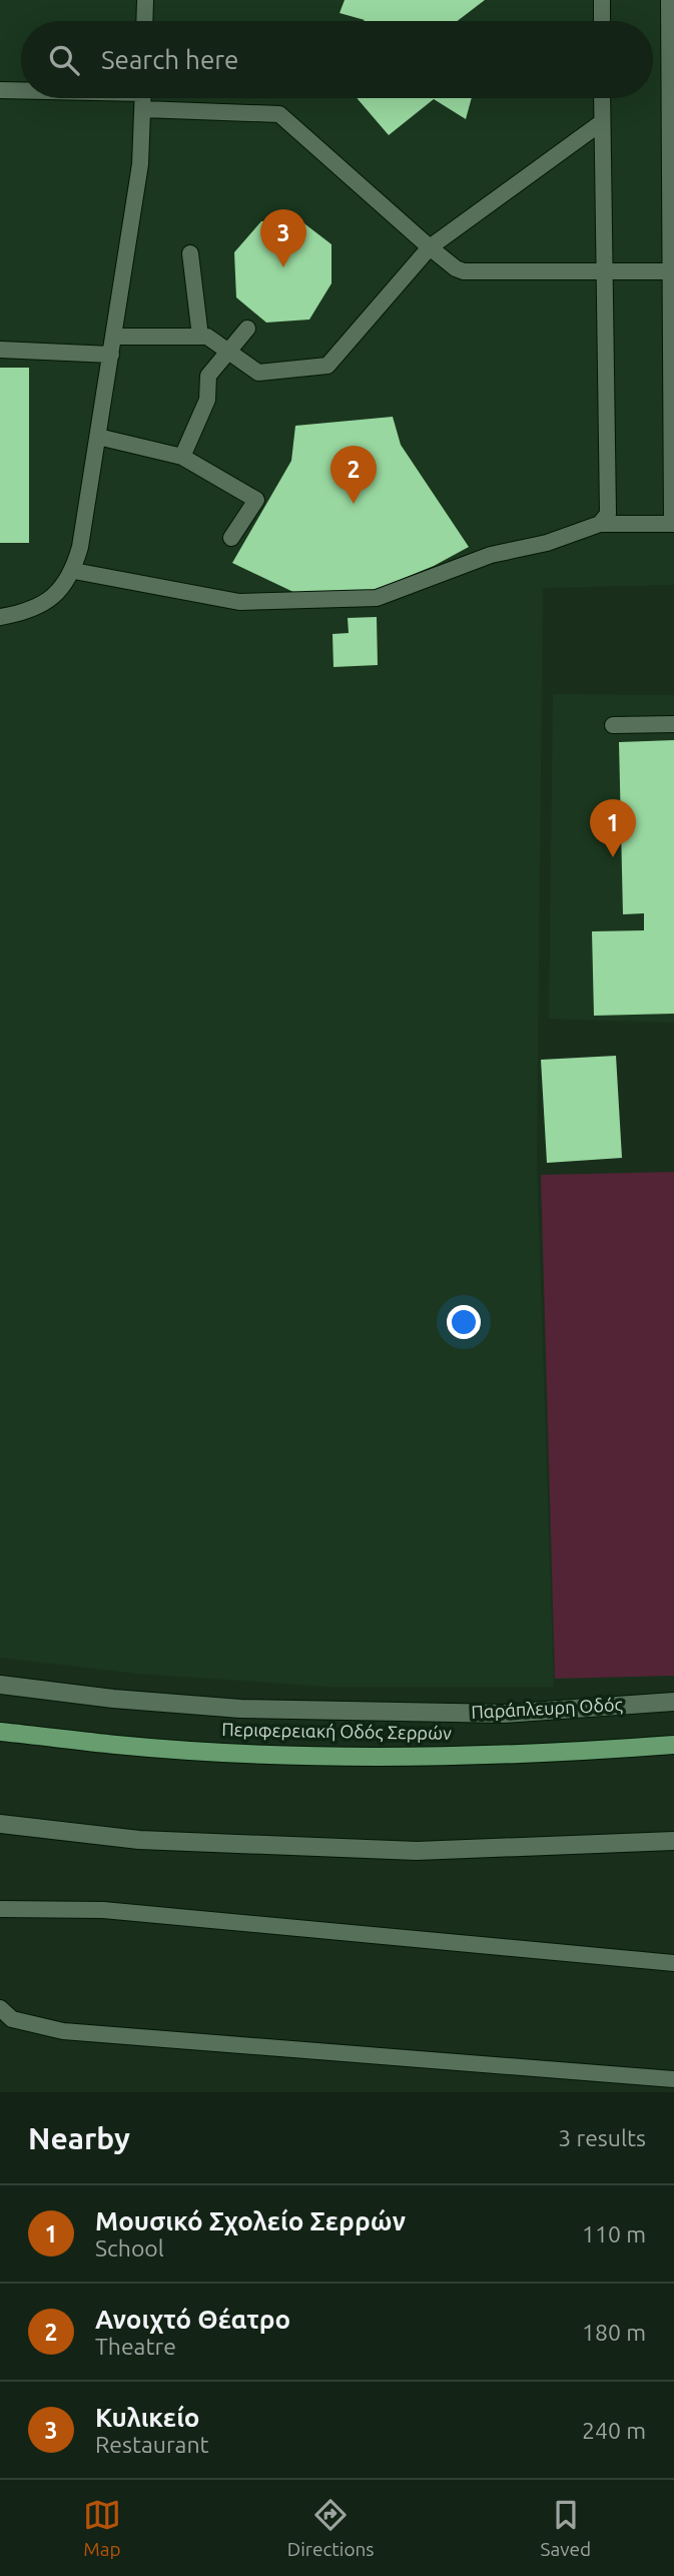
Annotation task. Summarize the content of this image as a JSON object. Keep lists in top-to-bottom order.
{
  "streets": {
    "main road": ["Περιφερειακή Οδός Σερρών"],
    "street": ["Παράπλευρη Οδός"]
  },
  "page": {
    "search": "Search here",
    "pins": ["3", "2", "1"],
    "heading": ["Nearby", "3 results"],
    "list": [
      {
        "mark": "1",
        "name": "Μουσικό Σχολείο Σερρών",
        "note": "School",
        "value": "110 m"
      },
      {
        "mark": "2",
        "name": "Ανοιχτό Θέατρο",
        "note": "Theatre",
        "value": "180 m"
      },
      {
        "mark": "3",
        "name": "Κυλικείο",
        "note": "Restaurant",
        "value": "240 m"
      }
    ],
    "nav": ["Map", "Directions", "Saved"]
  }
}
